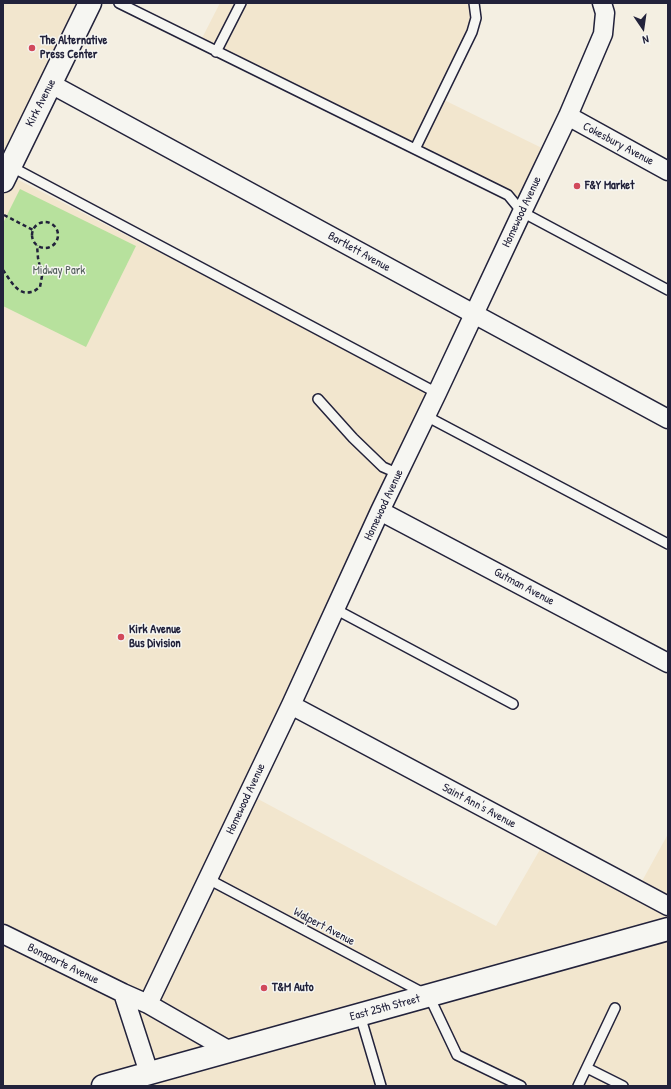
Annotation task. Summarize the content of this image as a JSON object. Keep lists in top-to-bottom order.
{
  "streets": {
    "main road": ["Kirk Avenue", "East 25th Street"],
    "street": [
      "Cokesbury Avenue",
      "Homewood Avenue",
      "Bartlett Avenue",
      "Gutman Avenue",
      "Saint Ann's Avenue",
      "Bonaparte Avenue"
    ],
    "lane": ["Walpert Avenue"]
  },
  "crossings": [
    ["Kirk Avenue", "Bartlett Avenue"],
    ["Cokesbury Avenue", "Homewood Avenue"],
    ["Homewood Avenue", "Bartlett Avenue"],
    ["Homewood Avenue", "Gutman Avenue"],
    ["Homewood Avenue", "Saint Ann's Avenue"],
    ["Homewood Avenue", "Walpert Avenue"],
    ["Homewood Avenue", "Bonaparte Avenue"],
    ["Walpert Avenue", "East 25th Street"],
    ["Bonaparte Avenue", "East 25th Street"]
  ],
  "parks": ["Midway Park"],
  "places": [
    "The Alternative Press Center",
    "F&Y Market",
    "Kirk Avenue Bus Division",
    "T&M Auto"
  ],
  "north": "bottom"
}
